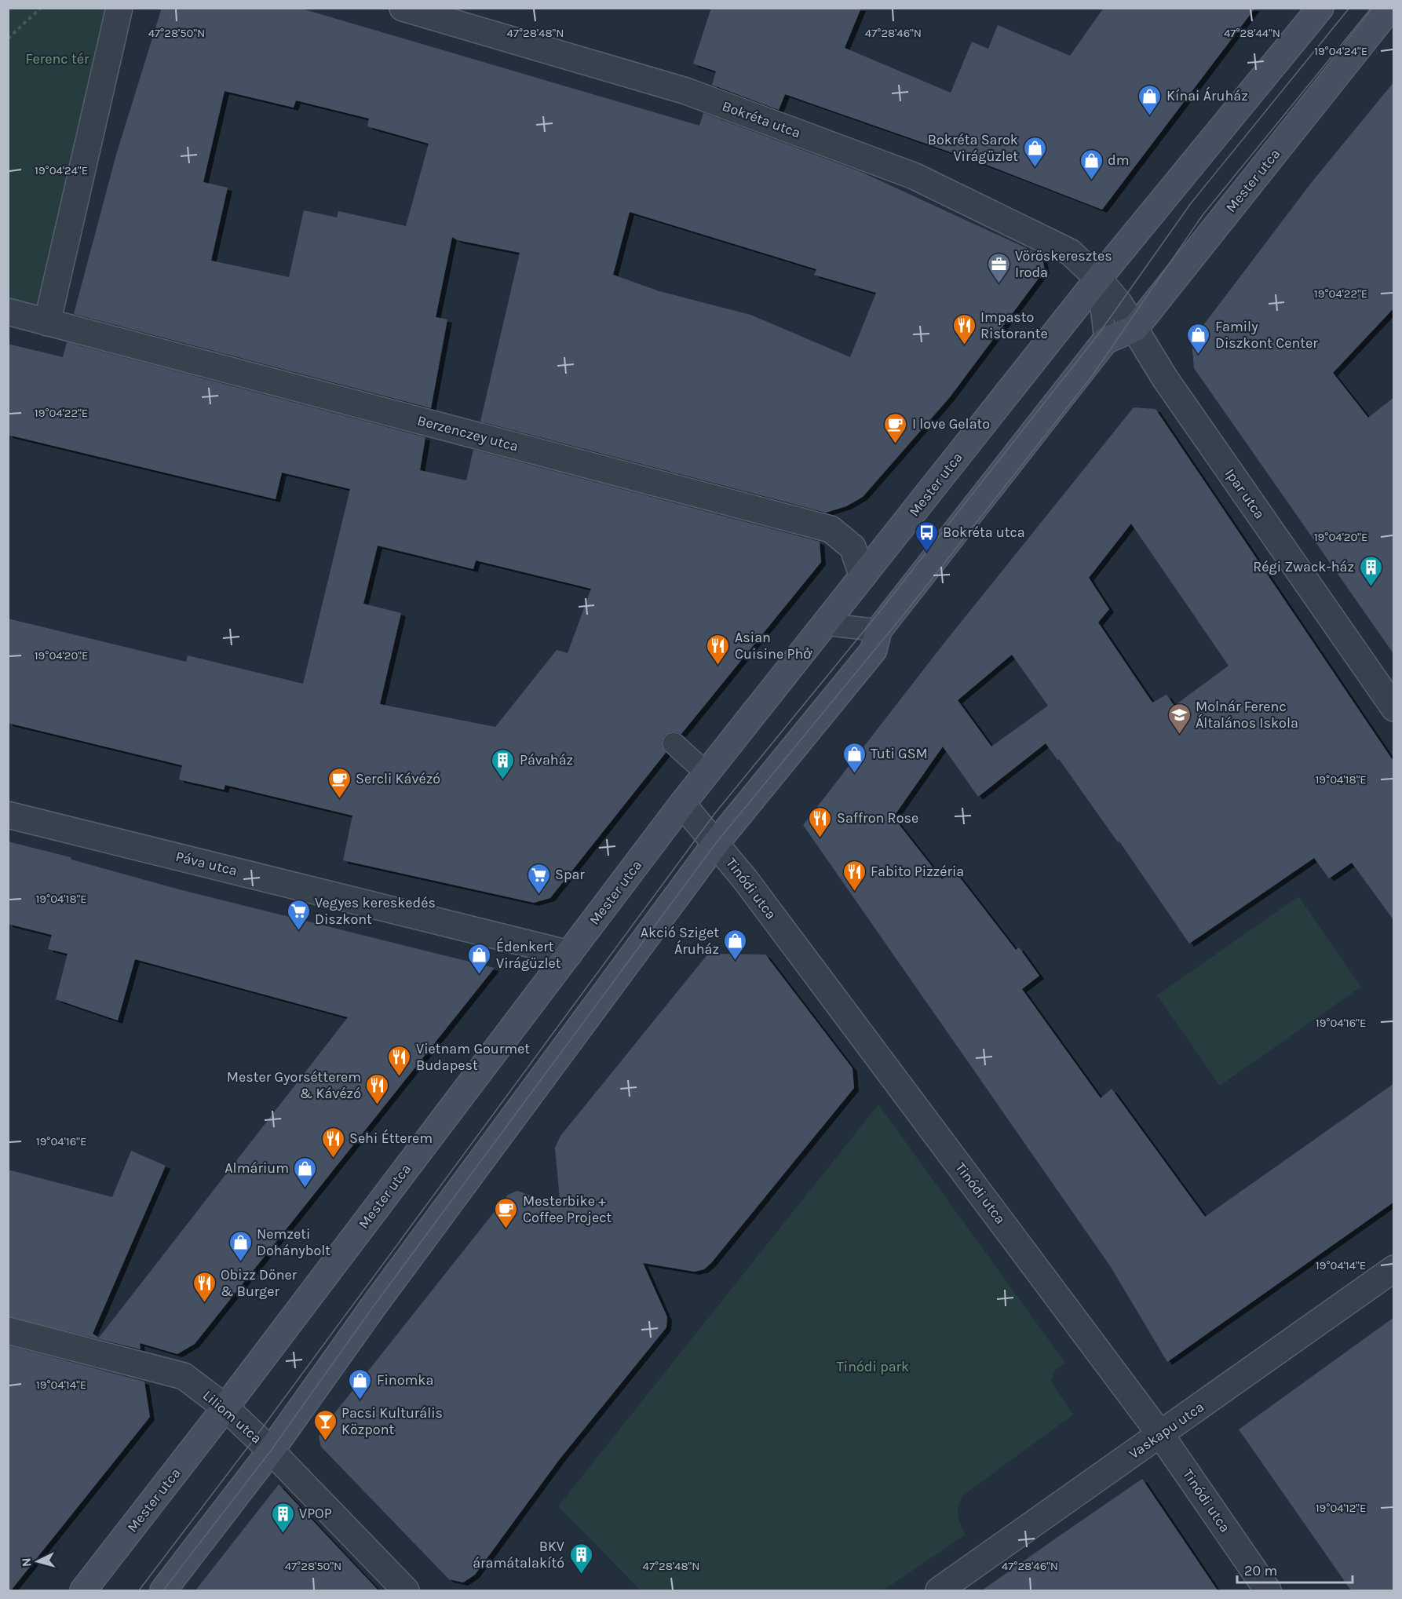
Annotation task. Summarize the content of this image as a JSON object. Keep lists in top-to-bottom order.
{
  "streets": {
    "street": [
      "Bokréta utca",
      "Mester utca",
      "Berzenczey utca",
      "Ipar utca",
      "Páva utca",
      "Tinódi utca",
      "Liliom utca",
      "Vaskapu utca"
    ]
  },
  "crossings": [
    ["Bokréta utca", "Mester utca"],
    ["Bokréta utca", "Ipar utca"],
    ["Mester utca", "Berzenczey utca"],
    ["Mester utca", "Ipar utca"],
    ["Mester utca", "Páva utca"],
    ["Mester utca", "Tinódi utca"],
    ["Mester utca", "Liliom utca"],
    ["Tinódi utca", "Vaskapu utca"]
  ],
  "parks": ["Ferenc tér", "Tinódi park"],
  "places": {
    "shop": [
      "Kínai Áruház",
      "Bokréta Sarok Virágüzlet",
      "dm",
      "Family Diszkont Center",
      "Tuti GSM",
      "Akció Sziget Áruház",
      "Édenkert Virágüzlet",
      "Almárium",
      "Nemzeti Dohánybolt",
      "Finomka"
    ],
    "office": ["Vöröskeresztes Iroda"],
    "restaurant": [
      "Impasto Ristorante",
      "Asian Cuisine Phở",
      "Saffron Rose",
      "Fabito Pizzéria",
      "Vietnam Gourmet Budapest",
      "Mester Gyorsétterem & Kávézó",
      "Sehi Étterem",
      "Obizz Döner & Burger"
    ],
    "cafe": ["I love Gelato", "Sercli Kávézó", "Mesterbike + Coffee Project"],
    "bus stop": ["Bokréta utca"],
    "building": [
      "Régi Zwack-ház",
      "Pávaház",
      "VPOP",
      "BKV áramátalakító"
    ],
    "school or university": ["Molnár Ferenc Általános Iskola"],
    "supermarket": ["Spar", "Vegyes kereskedés Diszkont"],
    "bar": ["Pacsi Kulturális Központ"]
  },
  "scale_bar": "20 m",
  "north": "left",
  "coordinates": [
    "47°28'50\"N",
    "47°28'48\"N",
    "47°28'46\"N",
    "47°28'44\"N",
    "19°04'24\"E",
    "19°04'22\"E",
    "19°04'20\"E",
    "19°04'18\"E",
    "19°04'16\"E",
    "19°04'14\"E",
    "19°04'12\"E"
  ]
}
